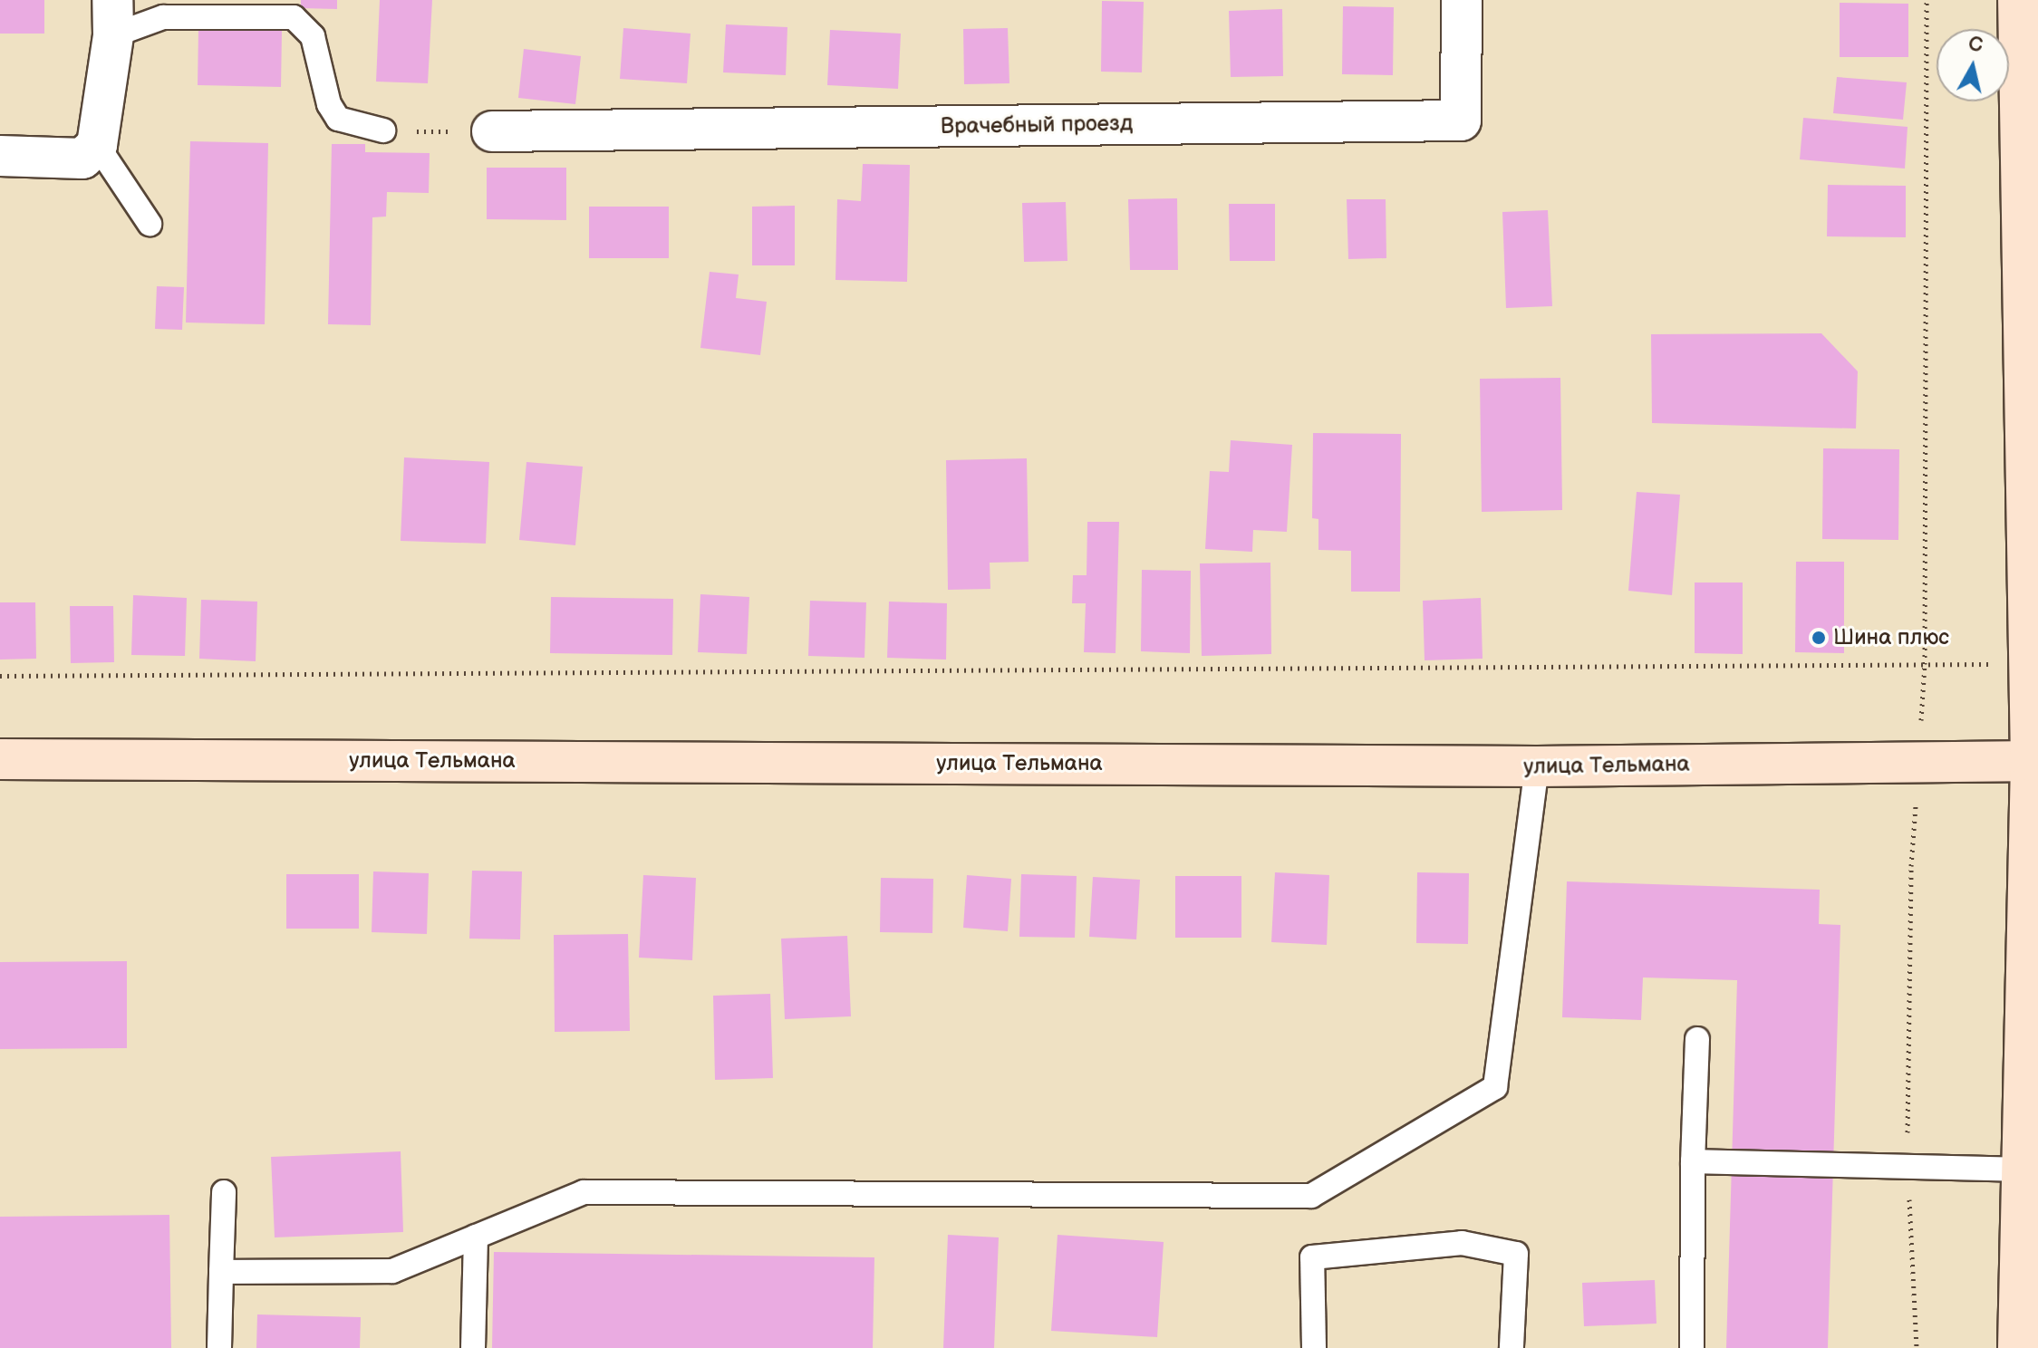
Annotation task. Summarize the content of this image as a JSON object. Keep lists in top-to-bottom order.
{
  "streets": {
    "street": ["Врачебный проезд", "улица Тельмана"]
  },
  "places": ["Шина плюс"],
  "north": "top"
}
